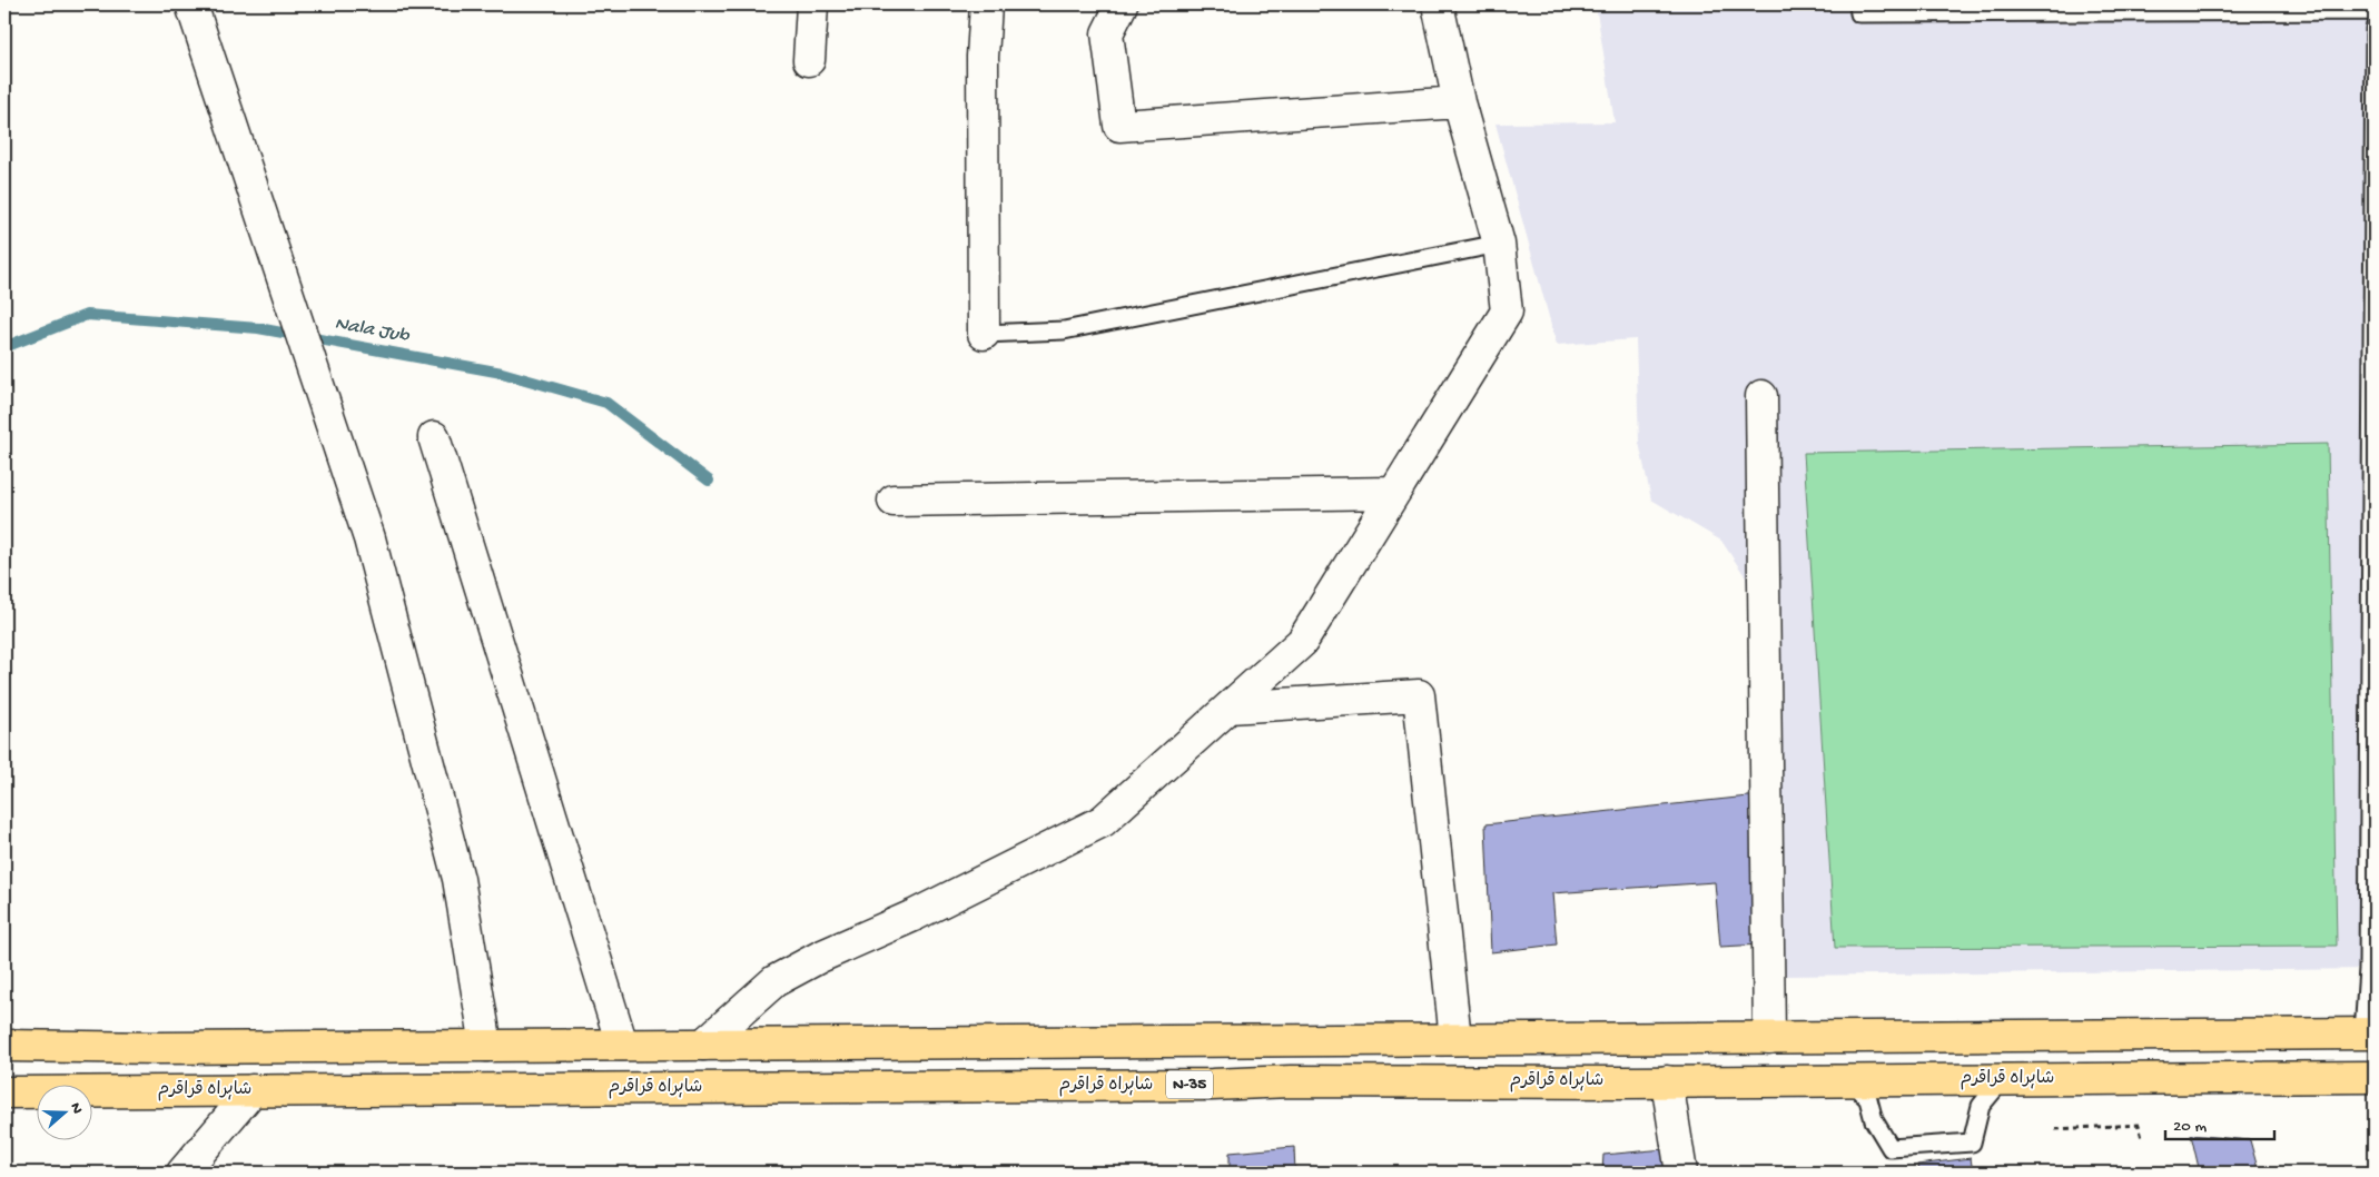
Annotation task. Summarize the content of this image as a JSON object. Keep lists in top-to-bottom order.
{
  "streets": {
    "highway": ["شاہراہ قراقرم", "N-35"]
  },
  "water": ["Nala Jub"],
  "scale_bar": "20 m",
  "north": "right"
}
